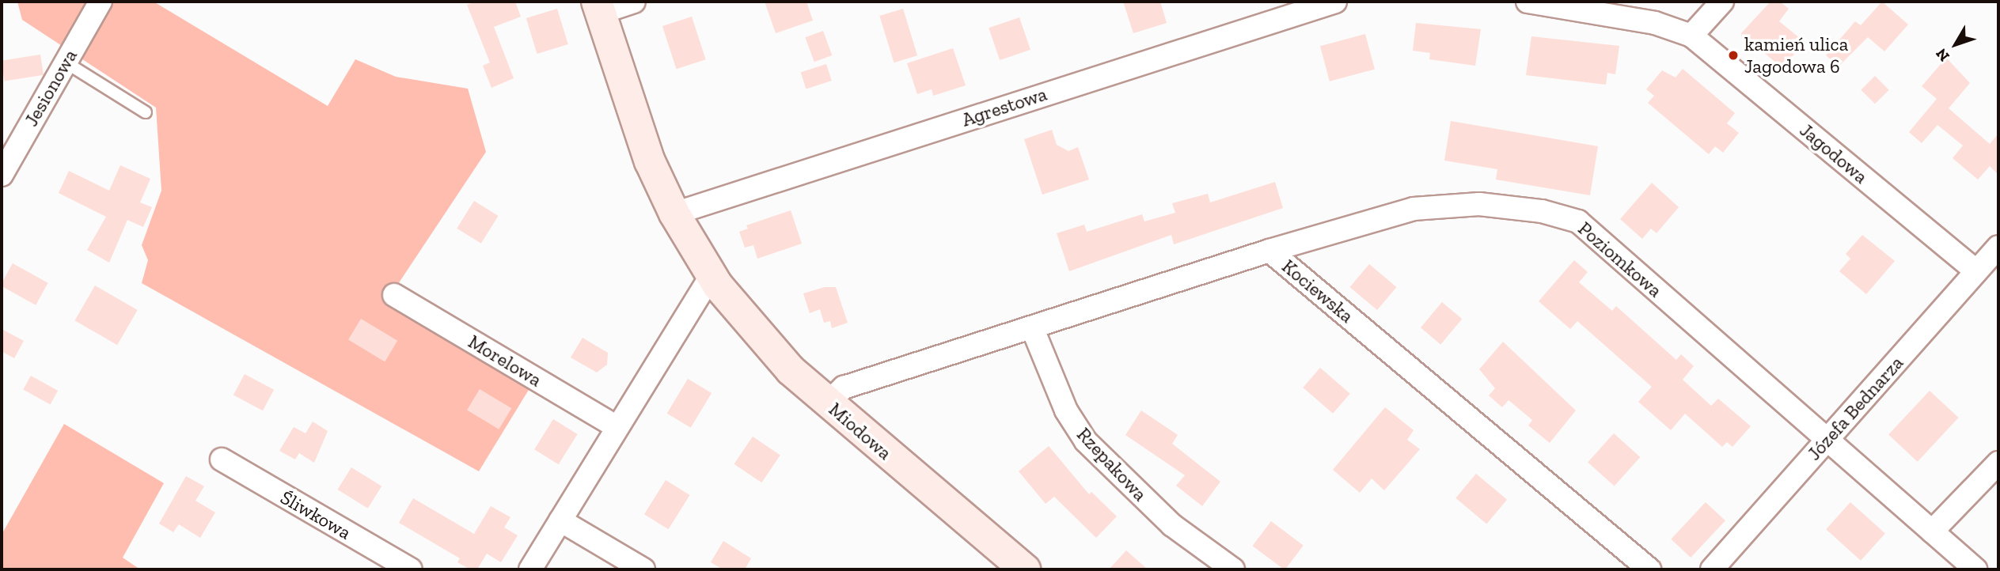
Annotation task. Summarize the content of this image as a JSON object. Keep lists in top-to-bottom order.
{
  "streets": {
    "main road": ["Miodowa"],
    "street": [
      "Jesionowa",
      "Agrestowa",
      "Jagodowa",
      "Poziomkowa",
      "Kociewska",
      "Morelowa",
      "Józefa Bednarza",
      "Rzepakowa",
      "Śliwkowa"
    ]
  },
  "crossings": [
    ["Agrestowa", "Miodowa"],
    ["Jagodowa", "Józefa Bednarza"],
    ["Poziomkowa", "Kociewska"],
    ["Poziomkowa", "Józefa Bednarza"],
    ["Kociewska", "Miodowa"],
    ["Kociewska", "Rzepakowa"]
  ],
  "places": ["kamień ulica Jagodowa 6"],
  "north": "bottom left"
}
